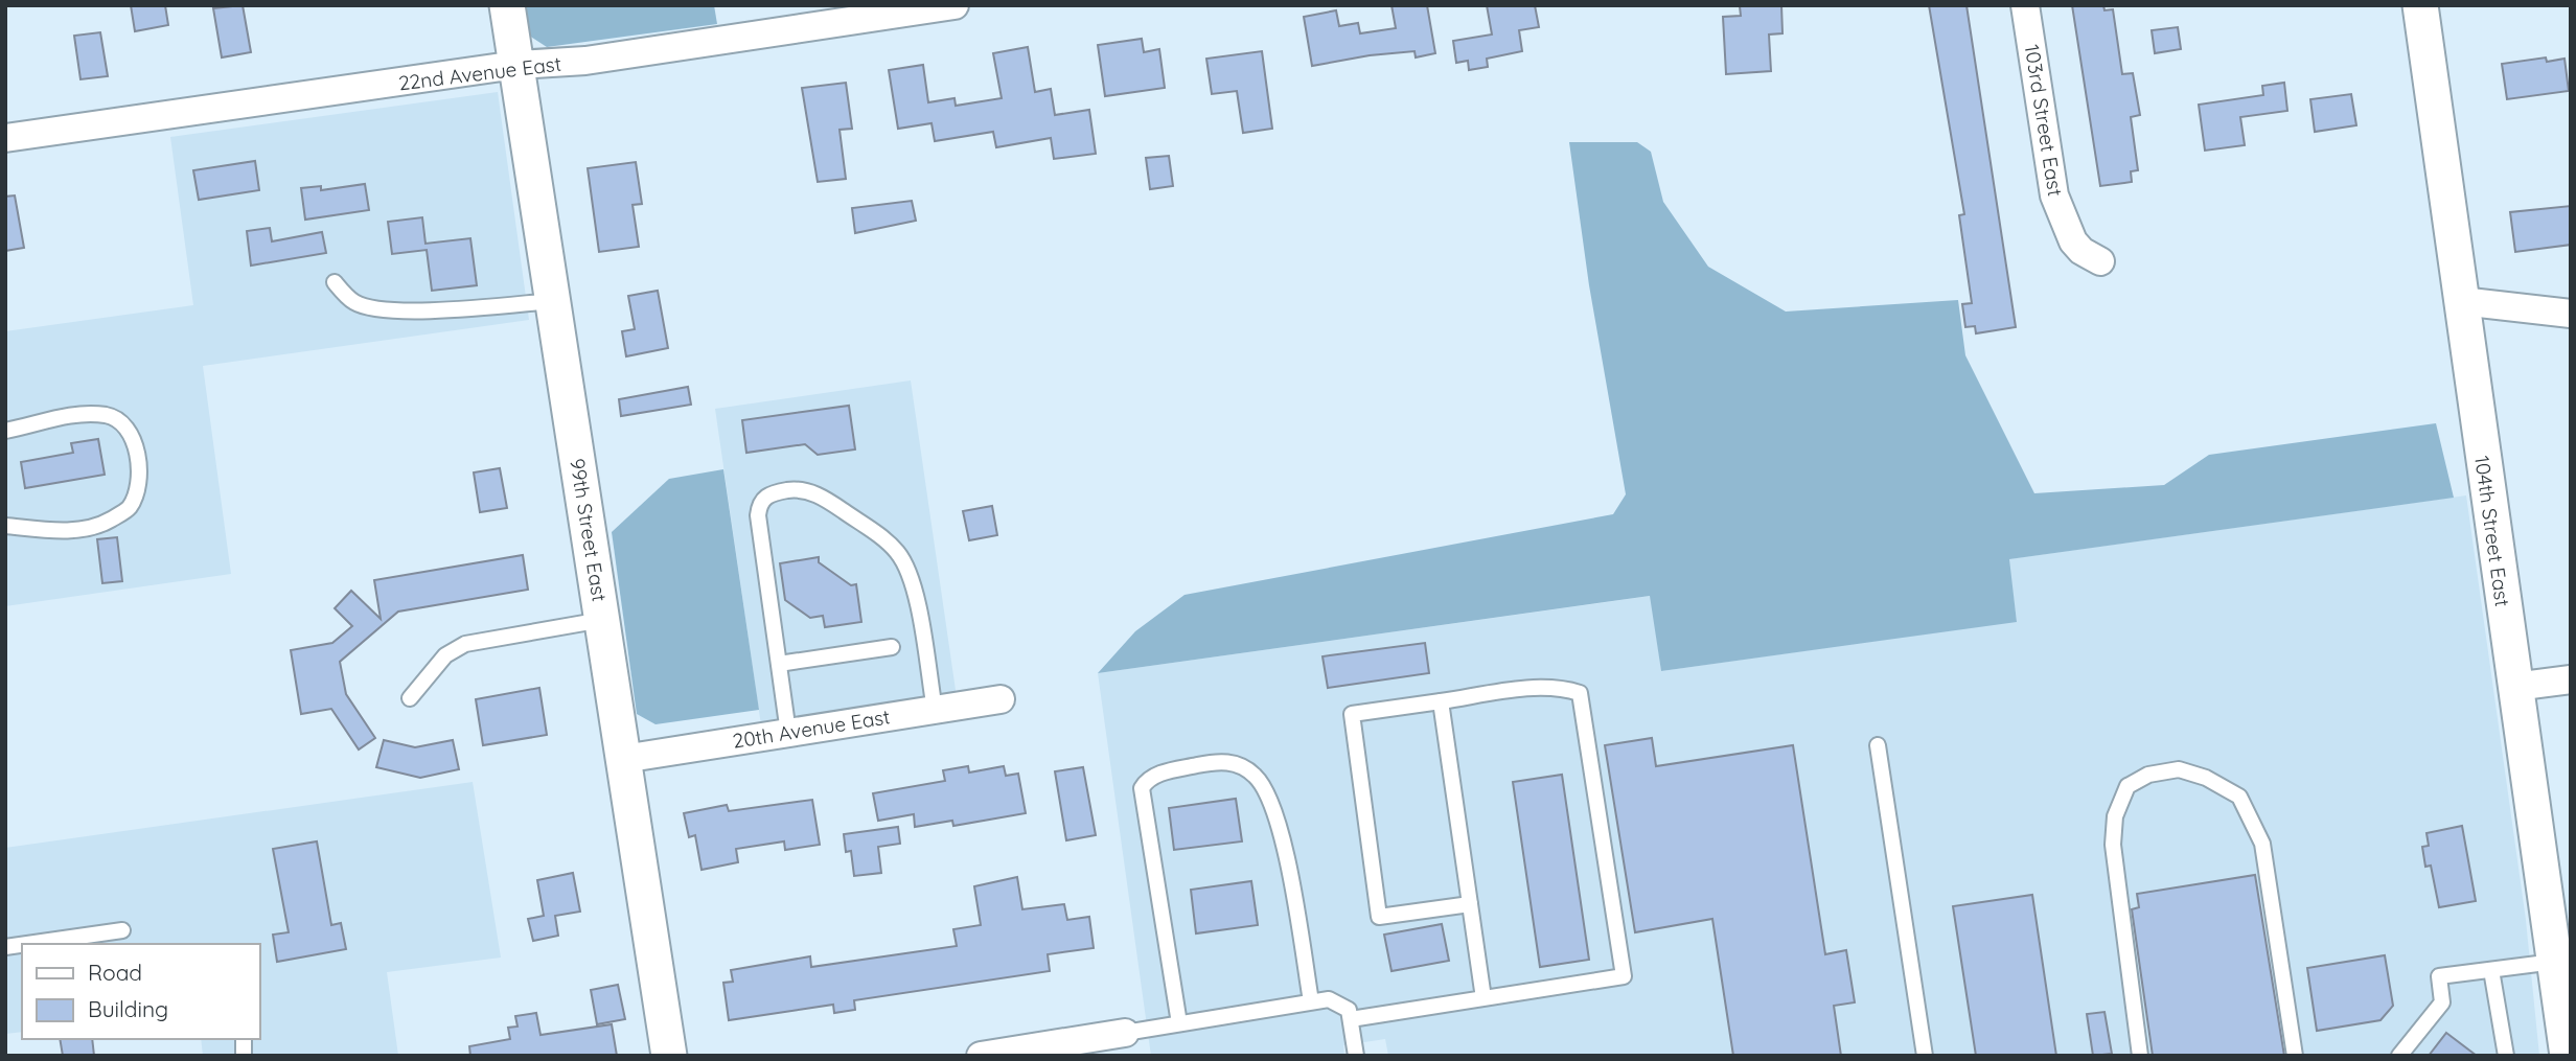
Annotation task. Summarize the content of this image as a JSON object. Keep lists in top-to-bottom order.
{
  "streets": {
    "street": [
      "22nd Avenue East",
      "103rd Street East",
      "99th Street East",
      "104th Street East",
      "20th Avenue East"
    ]
  },
  "crossings": [
    ["22nd Avenue East", "99th Street East"],
    ["99th Street East", "20th Avenue East"]
  ],
  "legend": ["Road", "Building"]
}
